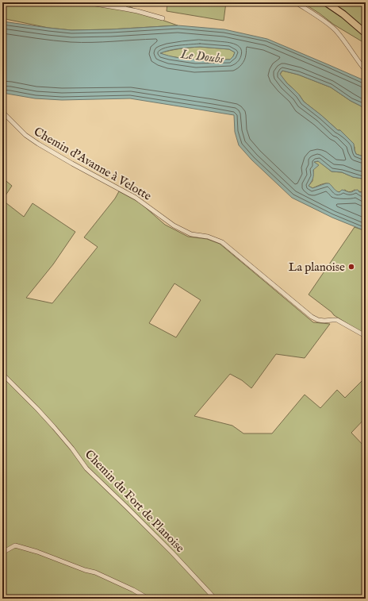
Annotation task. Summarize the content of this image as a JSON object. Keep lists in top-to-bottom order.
{
  "streets": {
    "street": ["Chemin d'Avanne à Velotte", "Chemin du Fort de Planoise"]
  },
  "water": ["Le Doubs"],
  "places": ["La planoise"]
}
